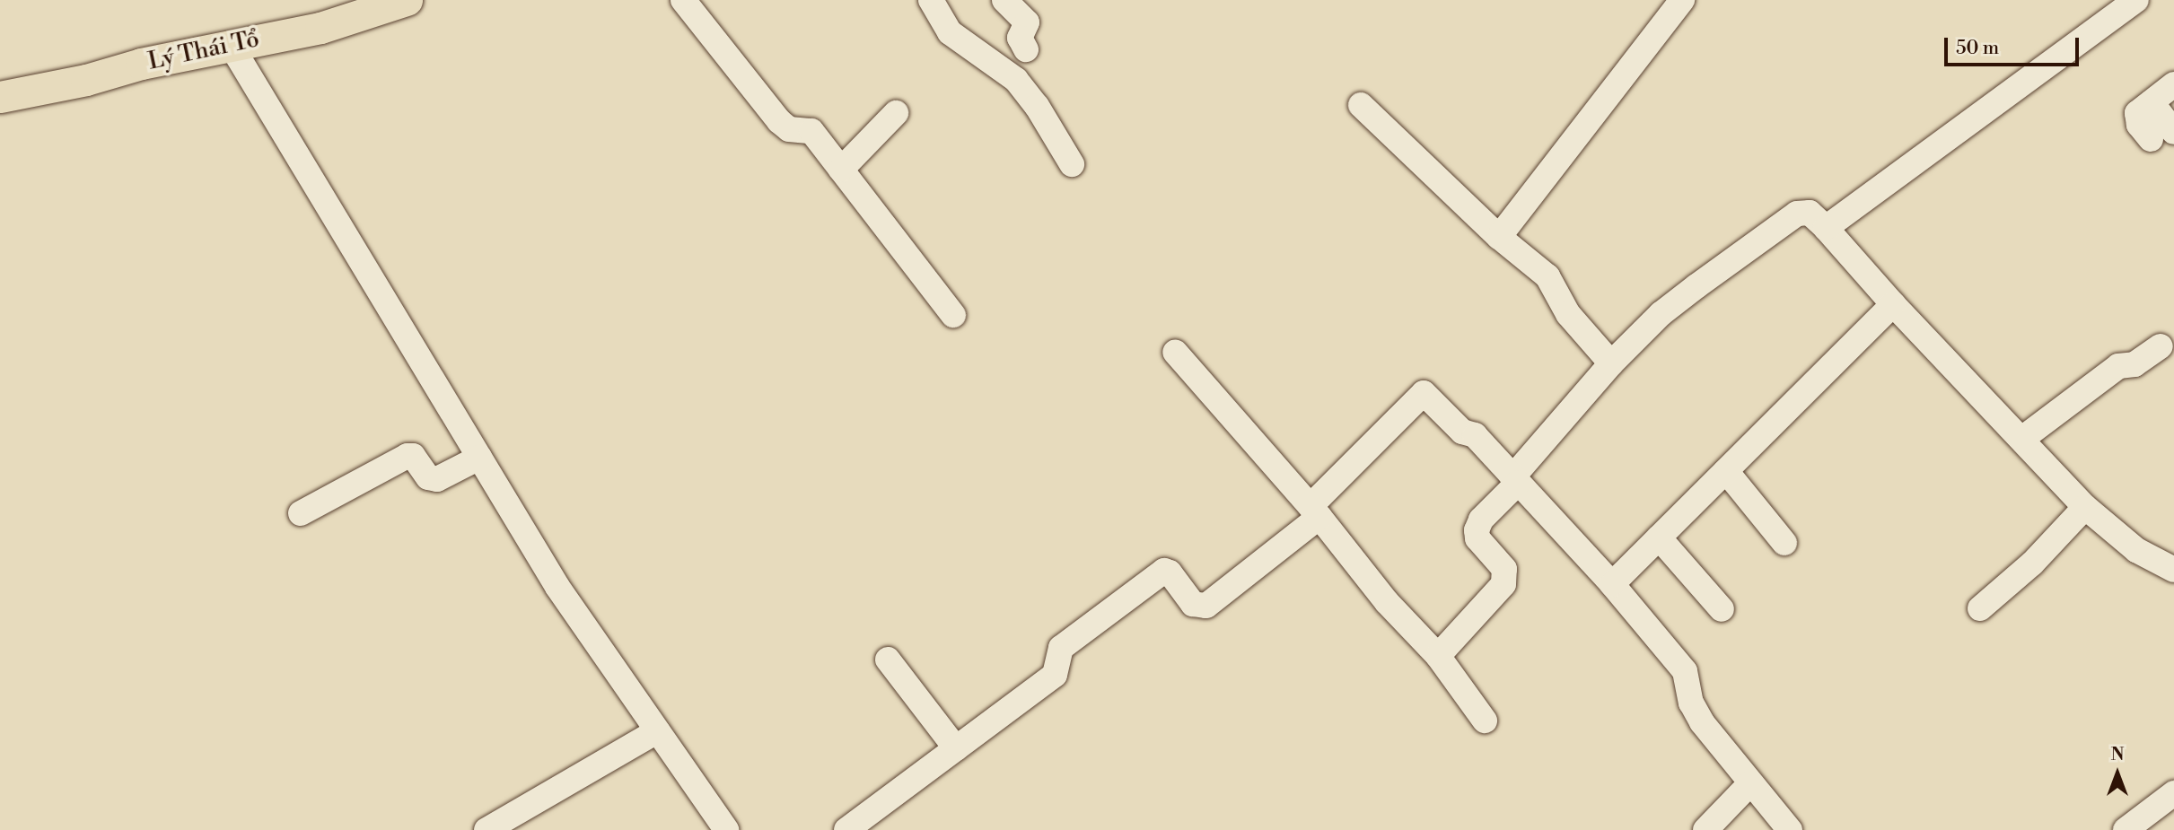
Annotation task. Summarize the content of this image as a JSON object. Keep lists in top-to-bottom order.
{
  "streets": {
    "main road": ["Lý Thái Tổ"]
  },
  "scale_bar": "50 m",
  "north": "top"
}
